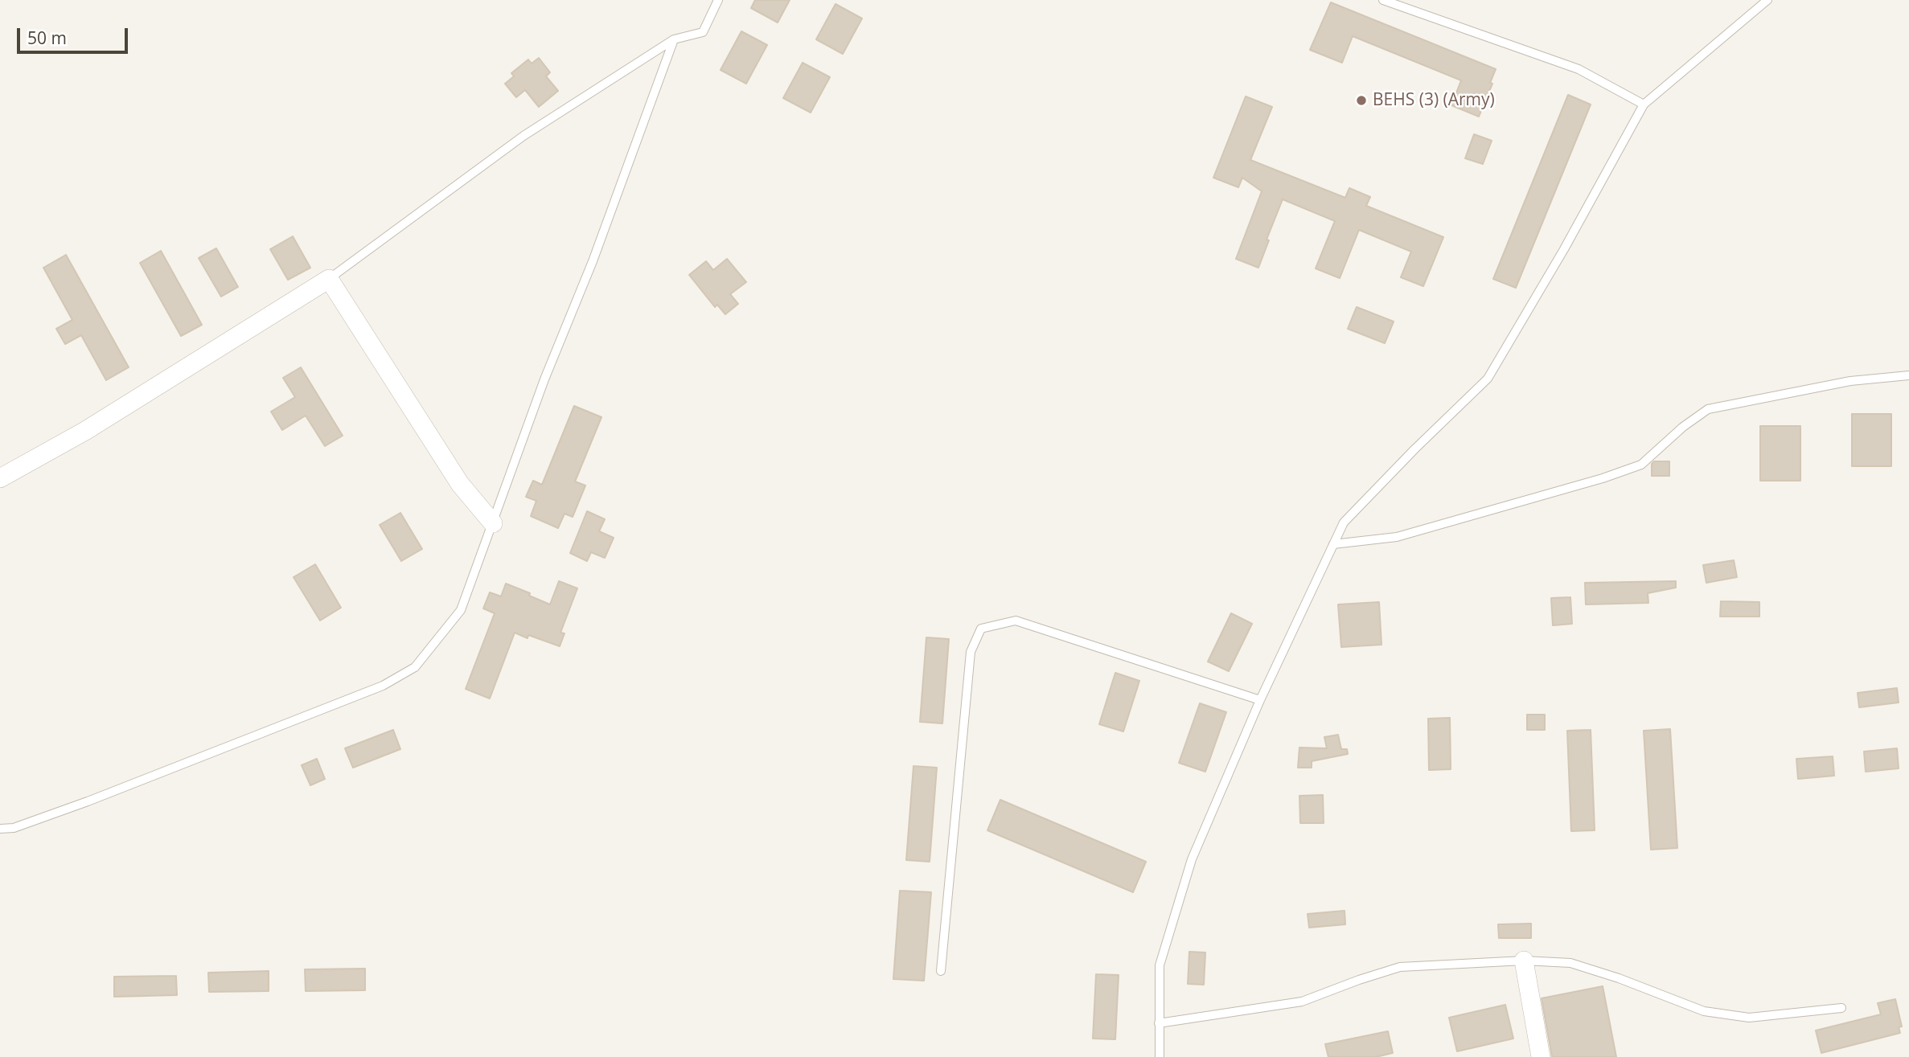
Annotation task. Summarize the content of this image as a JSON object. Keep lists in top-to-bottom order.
{
  "places": ["BEHS (3) (Army)"],
  "scale_bar": "50 m"
}
